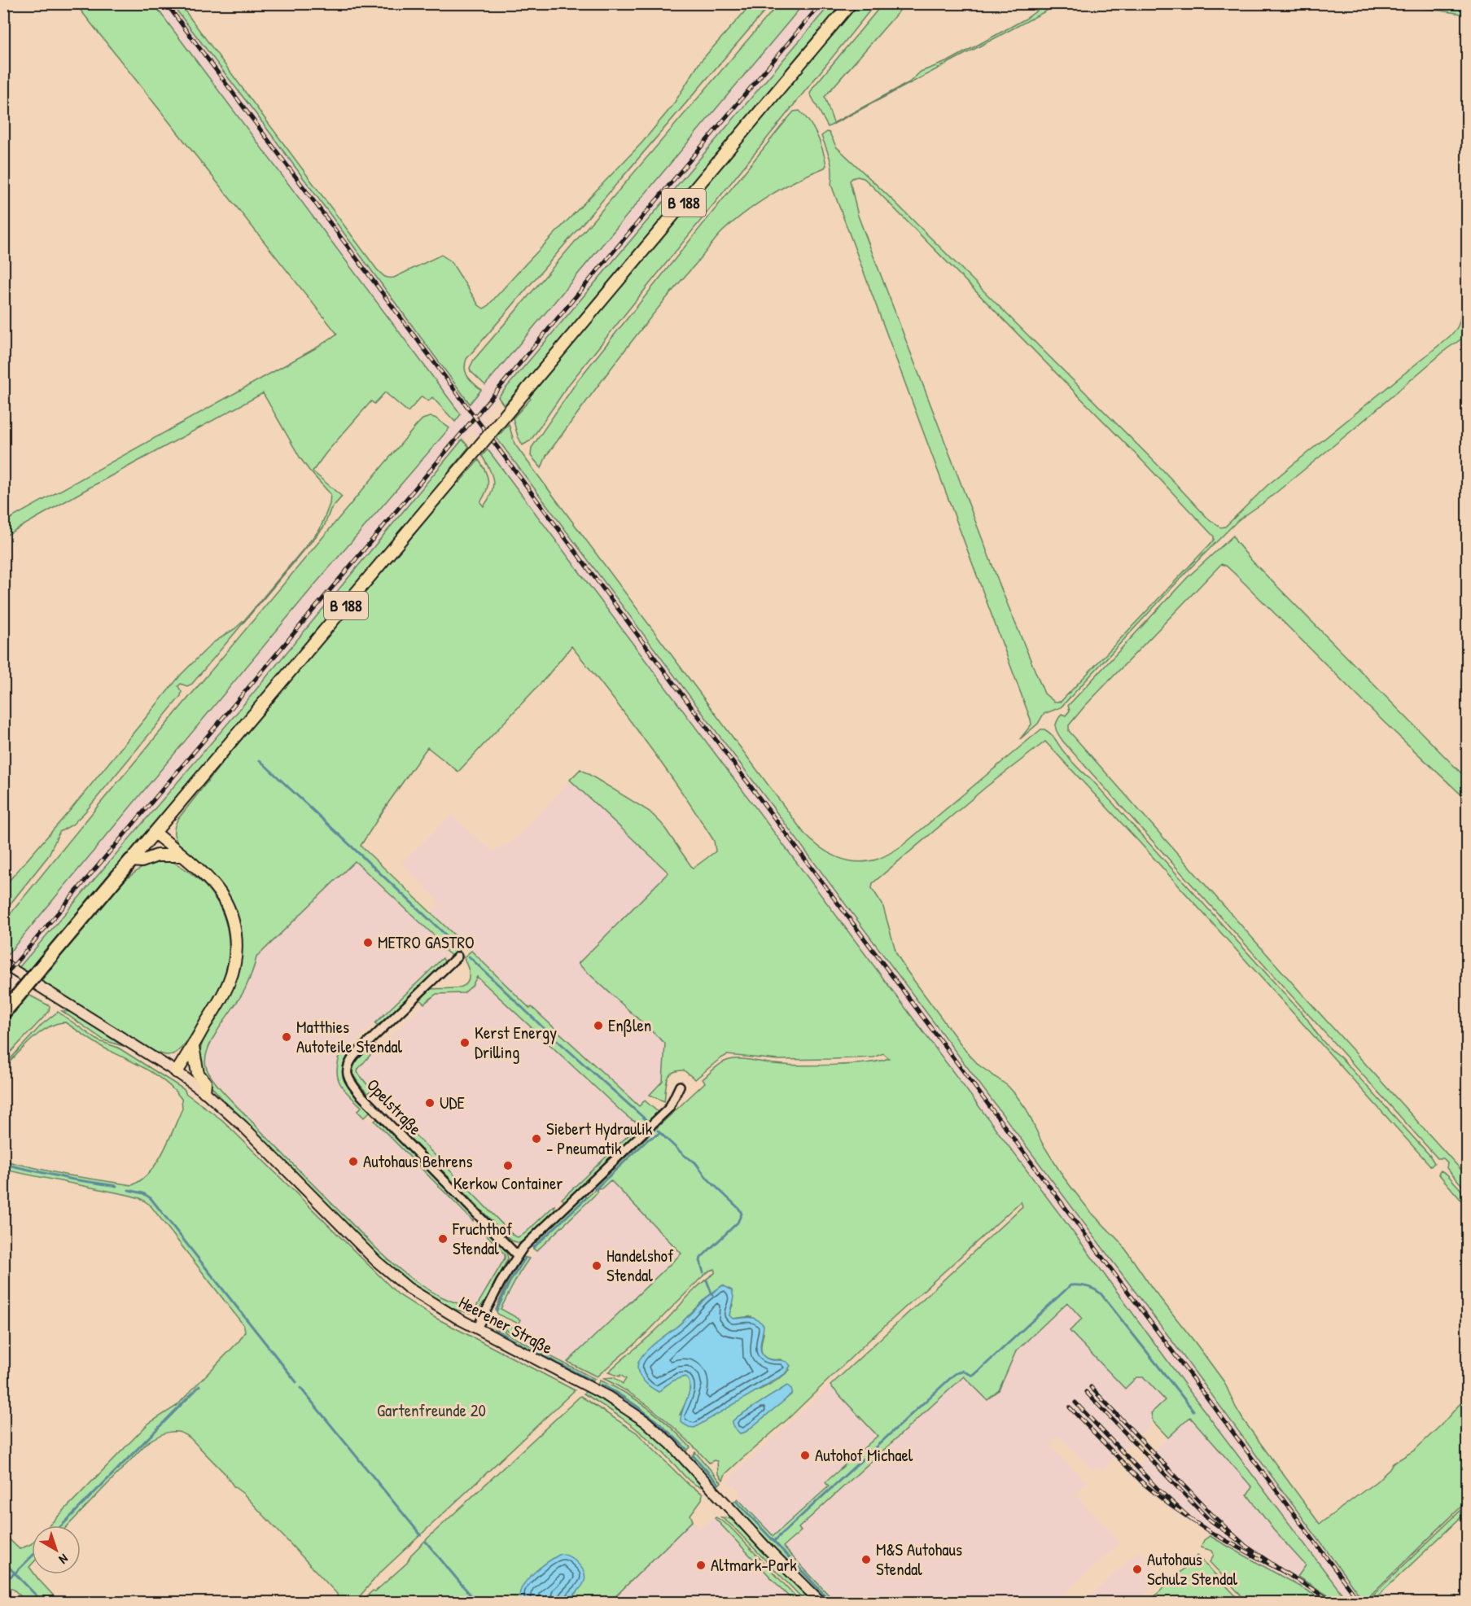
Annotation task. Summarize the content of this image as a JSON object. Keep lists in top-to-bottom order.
{
  "streets": {
    "highway": ["B 188"],
    "main road": ["Heerener Straße"],
    "street": ["Opelstraße"]
  },
  "parks": ["Gartenfreunde 20"],
  "places": [
    "METRO GASTRO",
    "Enßlen",
    "Matthies Autoteile Stendal",
    "Kerst Energy Drilling",
    "UDE",
    "Siebert Hydraulik - Pneumatik",
    "Autohaus Behrens",
    "Kerkow Container",
    "Fruchthof Stendal",
    "Handelshof Stendal",
    "Autohof Michael",
    "M&S Autohaus Stendal",
    "Altmark-Park",
    "Autohaus Schulz Stendal"
  ],
  "north": "bottom right"
}
